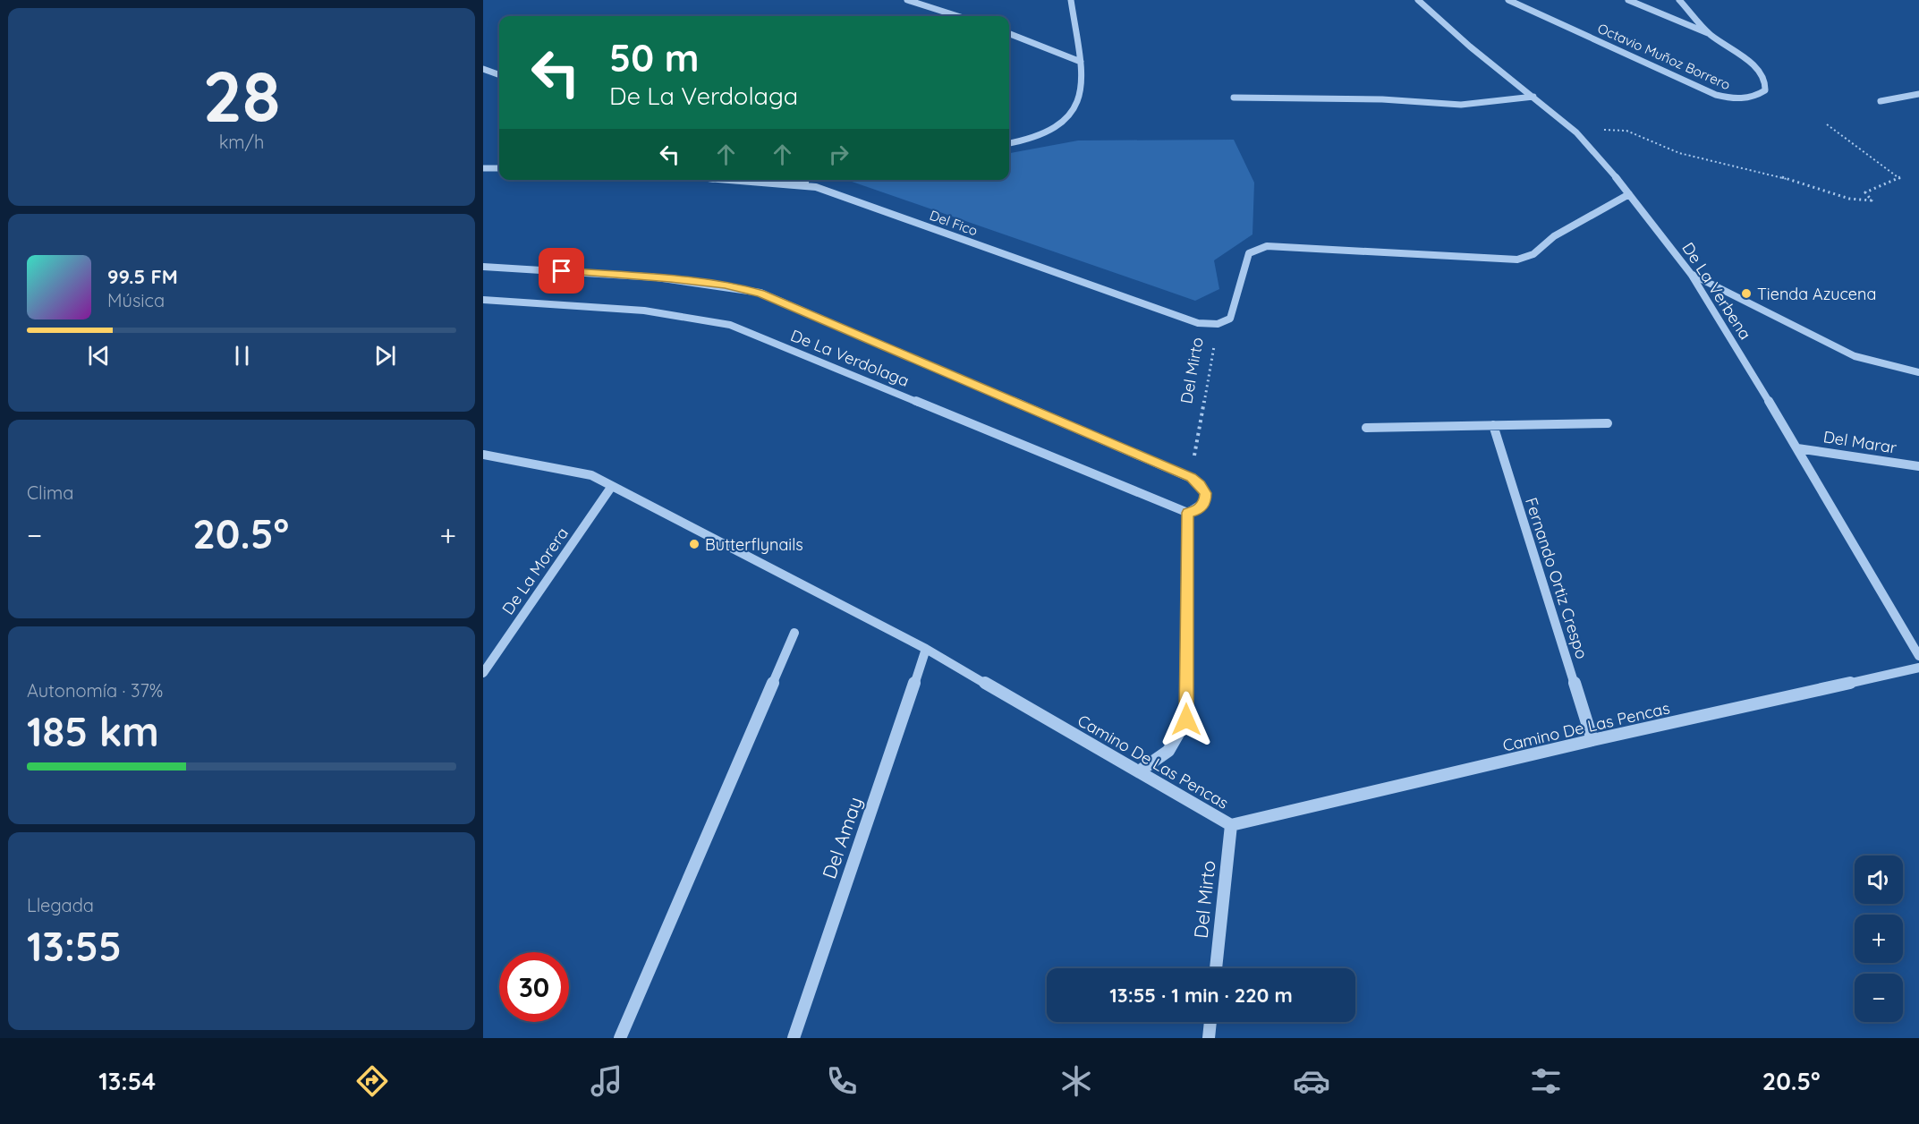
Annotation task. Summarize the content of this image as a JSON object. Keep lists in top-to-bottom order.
{
  "streets": {
    "street": [
      "Octavio Muñoz Borrero",
      "Del Fico",
      "De La Verbena",
      "De La Verdolaga",
      "Del Mirto",
      "Del Marar",
      "De La Morera",
      "Fernando Ortiz Crespo",
      "Camino De Las Pencas",
      "Del Amay"
    ]
  },
  "crossings": [
    ["Del Fico", "Del Mirto"],
    ["De La Verbena", "Del Mirto"],
    ["De La Verbena", "Del Marar"],
    ["De La Verdolaga", "Del Mirto"],
    ["Del Mirto", "Camino De Las Pencas"],
    ["De La Morera", "Camino De Las Pencas"],
    ["Fernando Ortiz Crespo", "Camino De Las Pencas"],
    ["Camino De Las Pencas", "Del Amay"]
  ],
  "places": ["Tienda Azucena", "Butterflynails"],
  "page": {
    "tile": [
      ["28", "km/h"],
      "Clima",
      ["Autonomía · 37%", "185 km"],
      ["Llegada", "13:55"]
    ],
    "turn": ["50 m", "De La Verdolaga"],
    "song": ["99.5 FM", "Música"],
    "heat": ["−", "20.5°", "+"],
    "map_buttons": ["+", "−"],
    "limit": "30",
    "trip": "13:55 · 1 min · 220 m",
    "tabs": ["13:54", "20.5°"]
  }
}
